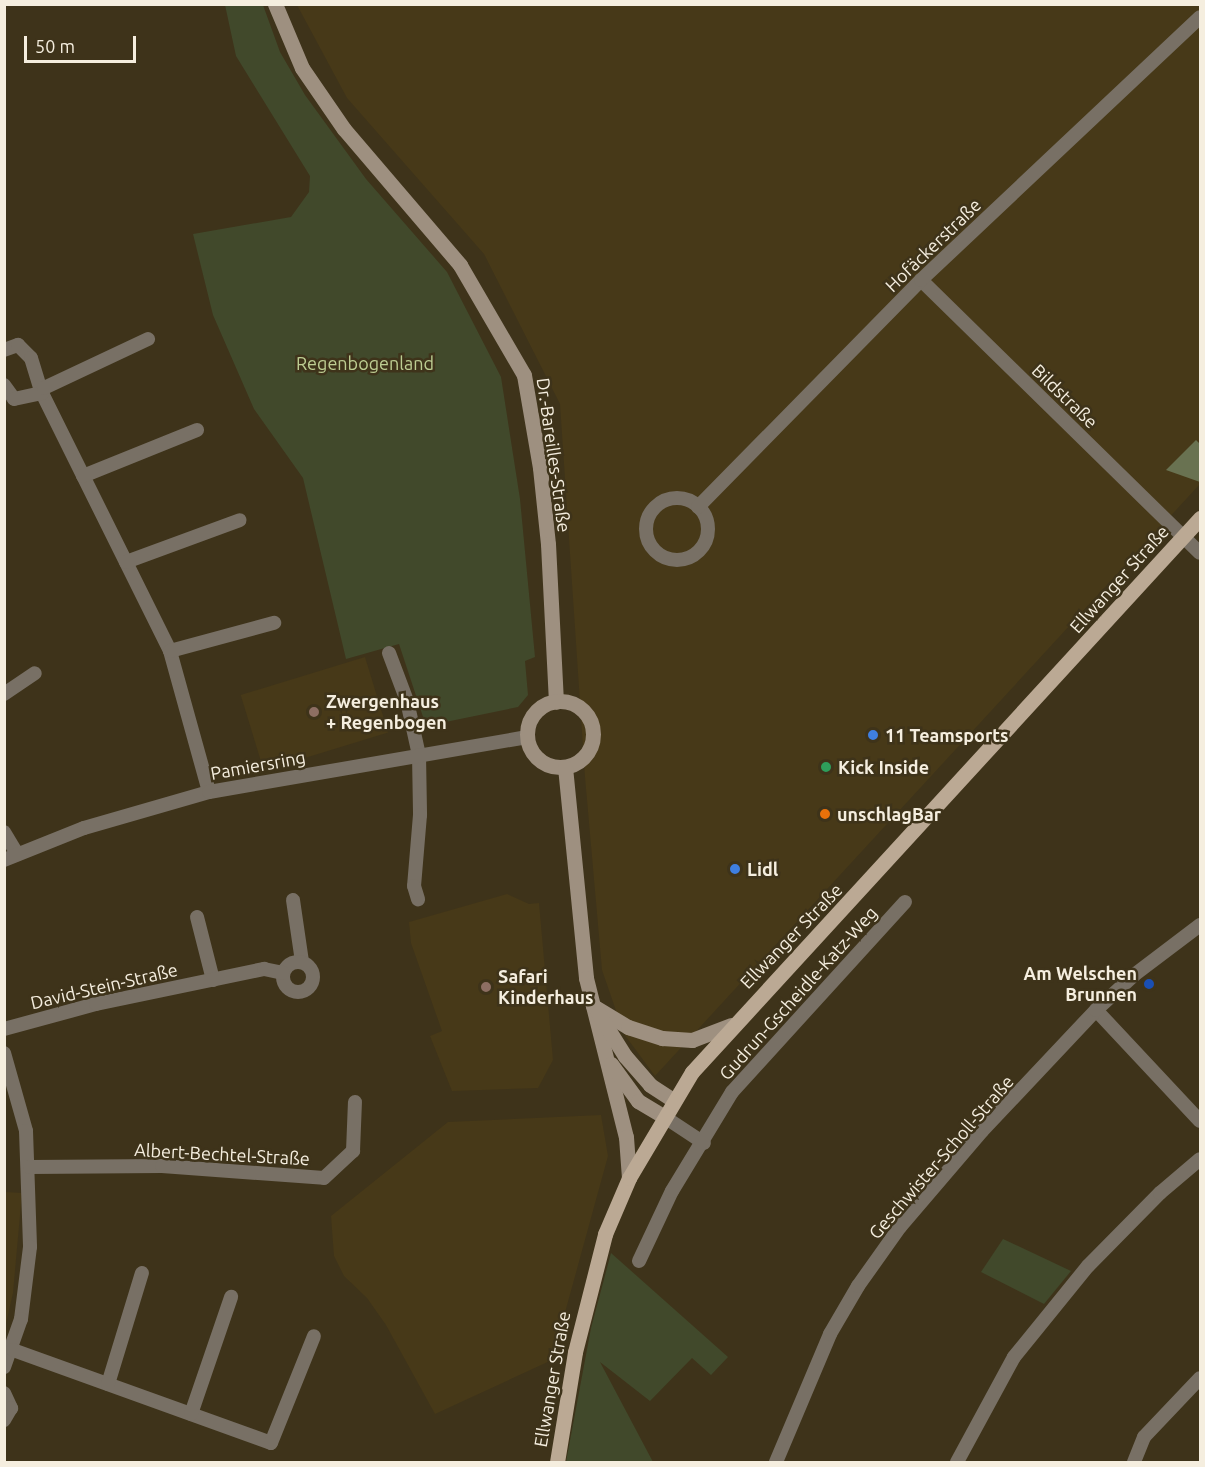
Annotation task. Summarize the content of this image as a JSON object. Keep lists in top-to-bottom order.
{
  "streets": {
    "main road": ["Dr.-Bareilles-Straße", "Ellwanger Straße"],
    "street": [
      "Hofäckerstraße",
      "Bildstraße",
      "Pamiersring",
      "David-Stein-Straße",
      "Gudrun-Gscheidle-Katz-Weg",
      "Albert-Bechtel-Straße",
      "Geschwister-Scholl-Straße"
    ]
  },
  "crossings": [
    ["Hofäckerstraße", "Bildstraße"],
    ["Bildstraße", "Ellwanger Straße"],
    ["Dr.-Bareilles-Straße", "Pamiersring"]
  ],
  "parks": ["Regenbogenland"],
  "places": [
    "Zwergenhaus + Regenbogen",
    "11 Teamsports",
    "Kick Inside",
    "unschlagBar",
    "Lidl",
    "Am Welschen Brunnen",
    "Safari Kinderhaus"
  ],
  "scale_bar": "50 m"
}
